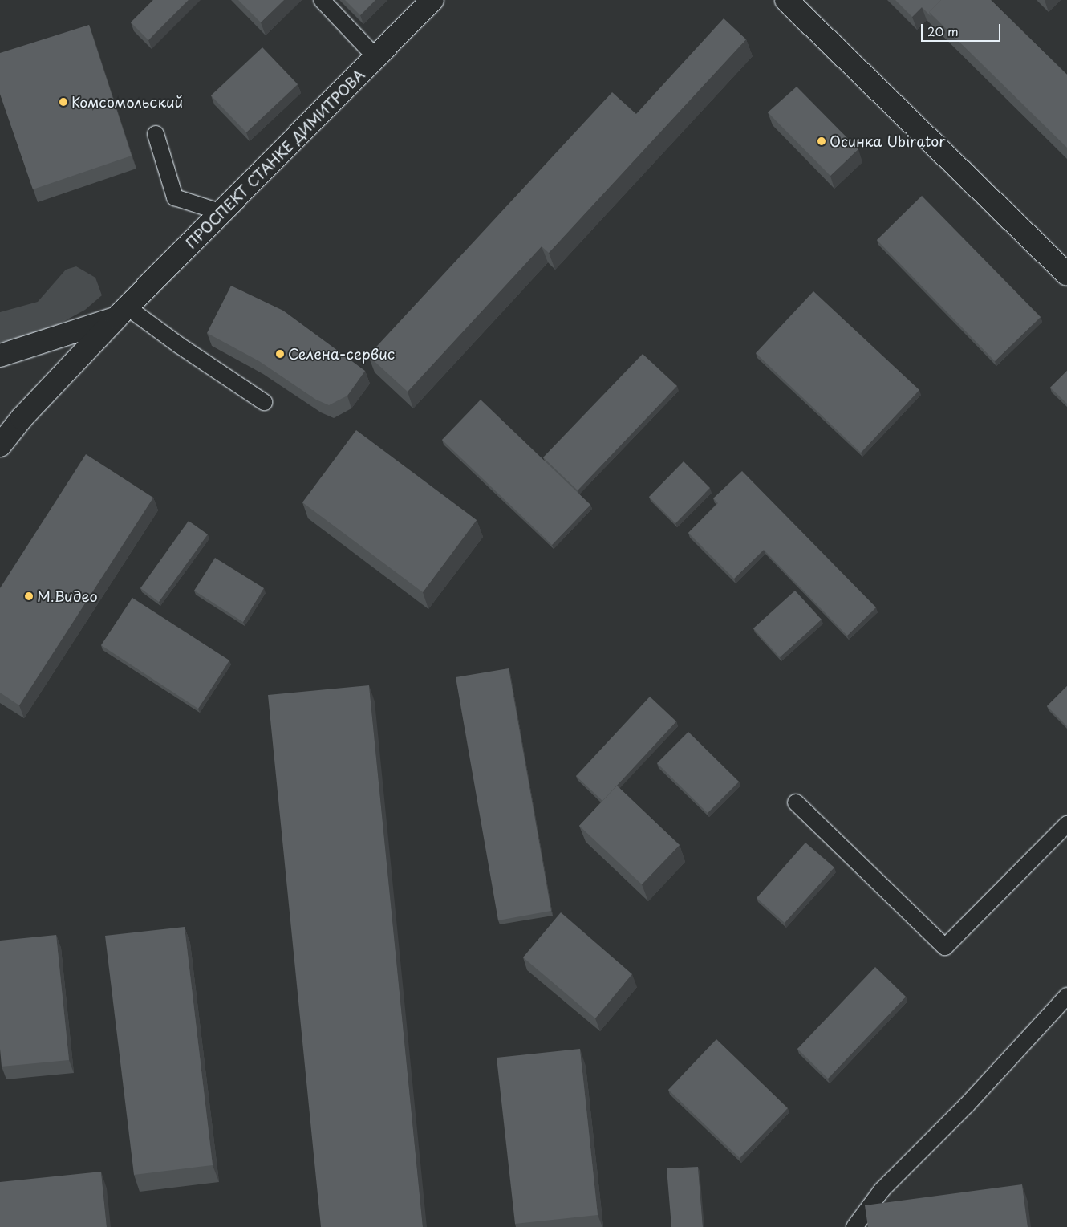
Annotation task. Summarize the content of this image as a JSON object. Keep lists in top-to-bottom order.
{
  "streets": {
    "main road": ["ПРОСПЕКТ СТАНКЕ ДИМИТРОВА"]
  },
  "places": [
    "Комсомольский",
    "Осинка Ubirator",
    "Селена-сервис",
    "М.Видео"
  ],
  "scale_bar": "20 m"
}
